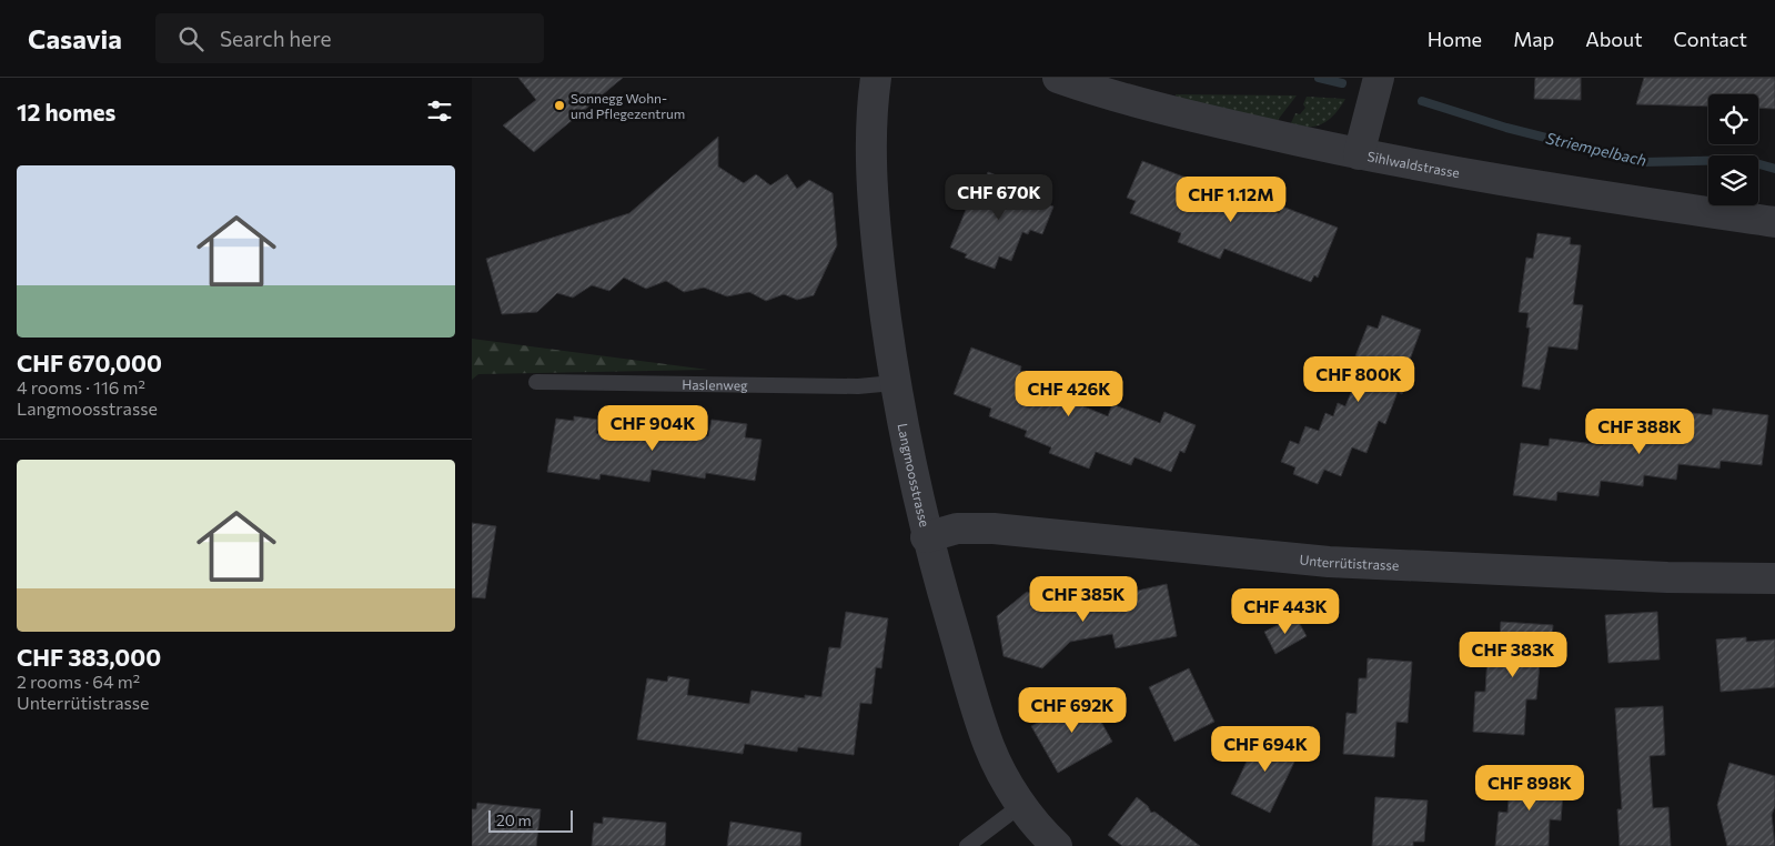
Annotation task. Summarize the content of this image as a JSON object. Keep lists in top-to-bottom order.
{
  "streets": {
    "street": ["Sihlwaldstrasse", "Langmoosstrasse", "Unterrütistrasse"],
    "lane": ["Haslenweg"]
  },
  "crossings": [
    ["Haslenweg", "Langmoosstrasse"],
    ["Langmoosstrasse", "Unterrütistrasse"]
  ],
  "water": ["Striempelbach"],
  "places": ["Sonnegg Wohn- und Pflegezentrum"],
  "scale_bar": "20 m",
  "page": {
    "header": "Casavia",
    "search": "Search here",
    "nav": [
      "Home",
      "Map",
      "About",
      "Contact"
    ],
    "heading": "12 homes",
    "list": [
      {
        "name": "CHF 670,000",
        "note": "4 rooms · 116 m² · Langmoosstrasse"
      },
      {
        "name": "CHF 383,000",
        "note": "2 rooms · 64 m² · Unterrütistrasse"
      }
    ],
    "price": [
      "CHF 670K",
      "CHF 1.12M",
      "CHF 800K",
      "CHF 426K",
      "CHF 904K",
      "CHF 388K",
      "CHF 385K",
      "CHF 443K",
      "CHF 383K",
      "CHF 692K",
      "CHF 694K",
      "CHF 898K"
    ],
    "scale": "20 m"
  }
}
